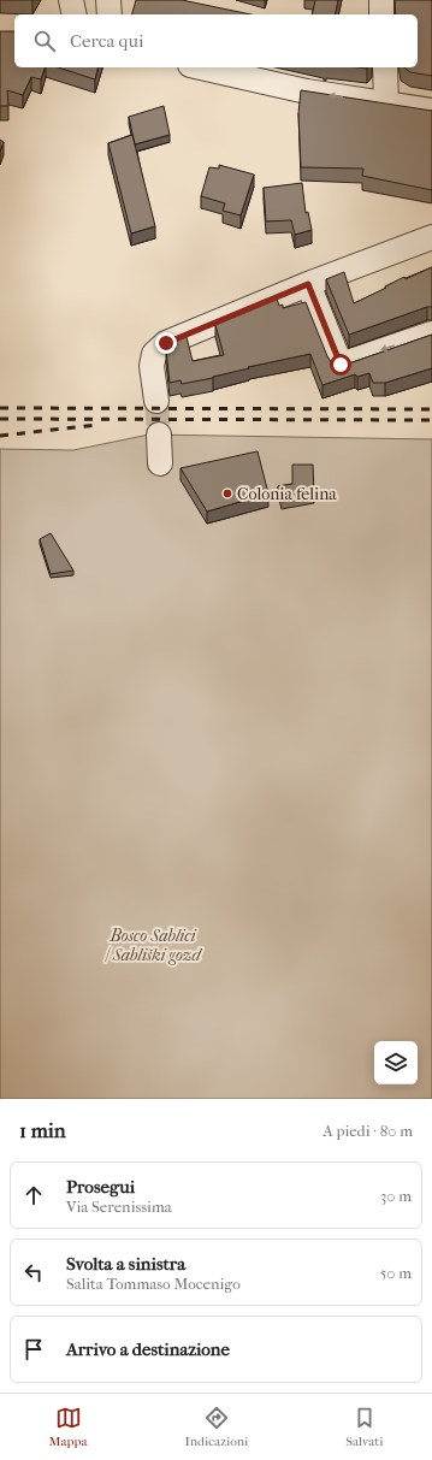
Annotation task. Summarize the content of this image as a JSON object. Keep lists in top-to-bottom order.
{
  "parks": ["Bosco Sablici / Sabliški gozd"],
  "places": ["Colonia felina"],
  "page": {
    "search": "Cerca qui",
    "heading": ["1 min", "A piedi · 80 m"],
    "list": [
      ["Prosegui", "Via Serenissima", "30 m"],
      ["Svolta a sinistra", "Salita Tommaso Mocenigo", "50 m"],
      "Arrivo a destinazione"
    ],
    "nav": ["Mappa", "Indicazioni", "Salvati"]
  }
}
